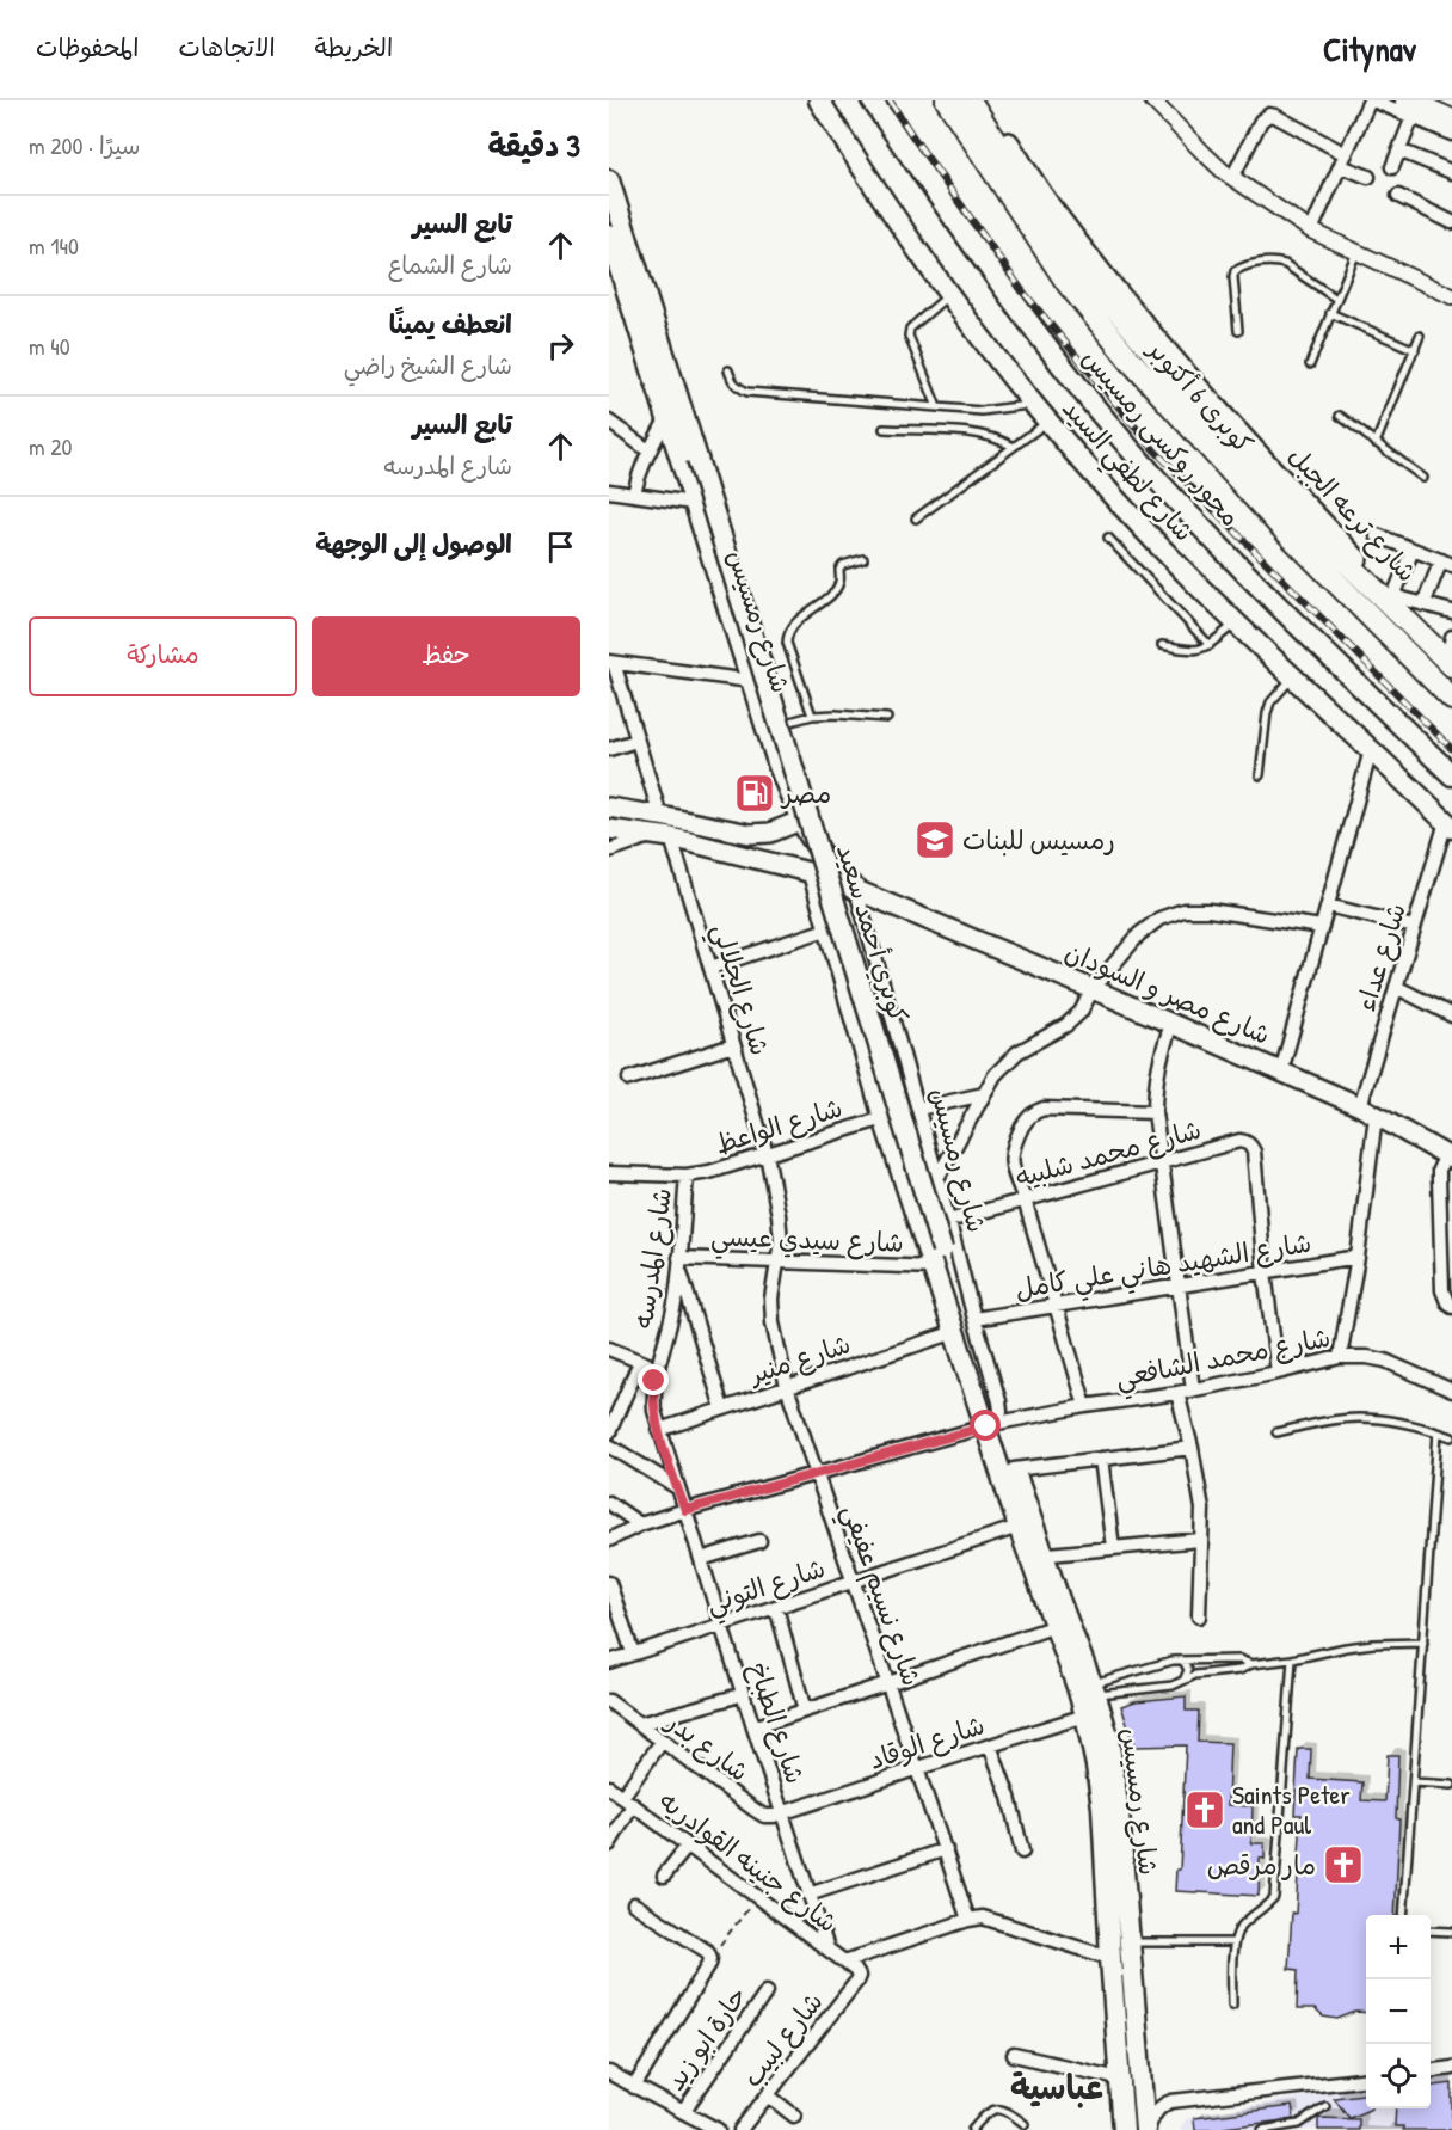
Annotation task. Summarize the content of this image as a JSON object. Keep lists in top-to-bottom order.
{
  "streets": {
    "highway": ["كوبرى 6 أكتوبر"],
    "main road": [
      "محور روكسى رمسيس",
      "شارع لطفي السيد",
      "شارع ترعه الجبل",
      "شارع رمسيس",
      "كوبري أحمد سعيد",
      "شارع مصر و السودان"
    ],
    "street": [
      "شارع عداء",
      "شارع الجلالي",
      "شارع الواعظ",
      "شارع محمد شلبيه",
      "شارع سيدي عيسي",
      "شارع المدرسه",
      "شارع الشهيد هاني علي كامل",
      "شارع محمد الشافعي",
      "شارع منير",
      "شارع التوني",
      "شارع نسيم عفيفي",
      "شارع الطباخ",
      "شارع الوقاد",
      "شارع بدر",
      "شارع جنينه القوادريه",
      "حارة ابو زيد",
      "شارع لبيب"
    ]
  },
  "crossings": [
    ["كوبرى 6 أكتوبر", "شارع ترعه الجبل"],
    ["شارع لطفي السيد", "شارع عداء"],
    ["شارع رمسيس", "كوبري أحمد سعيد"],
    ["شارع رمسيس", "شارع مصر و السودان"],
    ["شارع رمسيس", "شارع الواعظ"],
    ["شارع رمسيس", "شارع محمد شلبيه"],
    ["شارع رمسيس", "شارع سيدي عيسي"],
    ["شارع رمسيس", "شارع الشهيد هاني علي كامل"],
    ["شارع رمسيس", "شارع محمد الشافعي"],
    ["شارع رمسيس", "شارع منير"],
    ["شارع رمسيس", "شارع التوني"],
    ["شارع رمسيس", "شارع الوقاد"],
    ["كوبري أحمد سعيد", "شارع سيدي عيسي"],
    ["كوبري أحمد سعيد", "شارع محمد الشافعي"],
    ["شارع عداء", "شارع مصر و السودان"],
    ["شارع عداء", "شارع الشهيد هاني علي كامل"],
    ["شارع عداء", "شارع محمد الشافعي"],
    ["شارع الجلالي", "شارع مصر و السودان"],
    ["شارع الجلالي", "شارع الواعظ"],
    ["شارع الجلالي", "شارع نسيم عفيفي"],
    ["شارع الواعظ", "شارع المدرسه"],
    ["شارع الواعظ", "شارع نسيم عفيفي"],
    ["شارع محمد شلبيه", "شارع الشهيد هاني علي كامل"],
    ["شارع سيدي عيسي", "شارع المدرسه"],
    ["شارع سيدي عيسي", "شارع نسيم عفيفي"],
    ["شارع المدرسه", "شارع منير"],
    ["شارع المدرسه", "شارع الطباخ"],
    ["شارع محمد الشافعي", "شارع نسيم عفيفي"],
    ["شارع محمد الشافعي", "شارع الطباخ"],
    ["شارع منير", "شارع نسيم عفيفي"],
    ["شارع التوني", "شارع نسيم عفيفي"],
    ["شارع التوني", "شارع الطباخ"],
    ["شارع نسيم عفيفي", "شارع الوقاد"],
    ["شارع الطباخ", "شارع الوقاد"],
    ["شارع الطباخ", "شارع بدر"],
    ["شارع الطباخ", "شارع جنينه القوادريه"],
    ["شارع الوقاد", "شارع بدر"],
    ["شارع جنينه القوادريه", "شارع لبيب"]
  ],
  "districts": ["عباسية"],
  "places": {
    "fuel station": ["مصر"],
    "school or university": ["رمسيس للبنات"],
    "church": ["Saints Peter and Paul", "مار مرقص"]
  },
  "page": {
    "header": "Citynav",
    "nav": ["الخريطة", "الاتجاهات", "المحفوظات"],
    "heading": ["3 دقيقة", "سيرًا · 200 m"],
    "list": [
      ["تابع السير", "شارع الشماع", "140 m"],
      ["انعطف يمينًا", "شارع الشيخ راضي", "40 m"],
      ["تابع السير", "شارع المدرسه", "20 m"],
      "الوصول إلى الوجهة"
    ],
    "buttons": ["حفظ", "مشاركة"],
    "map_buttons": ["+", "−"]
  }
}
